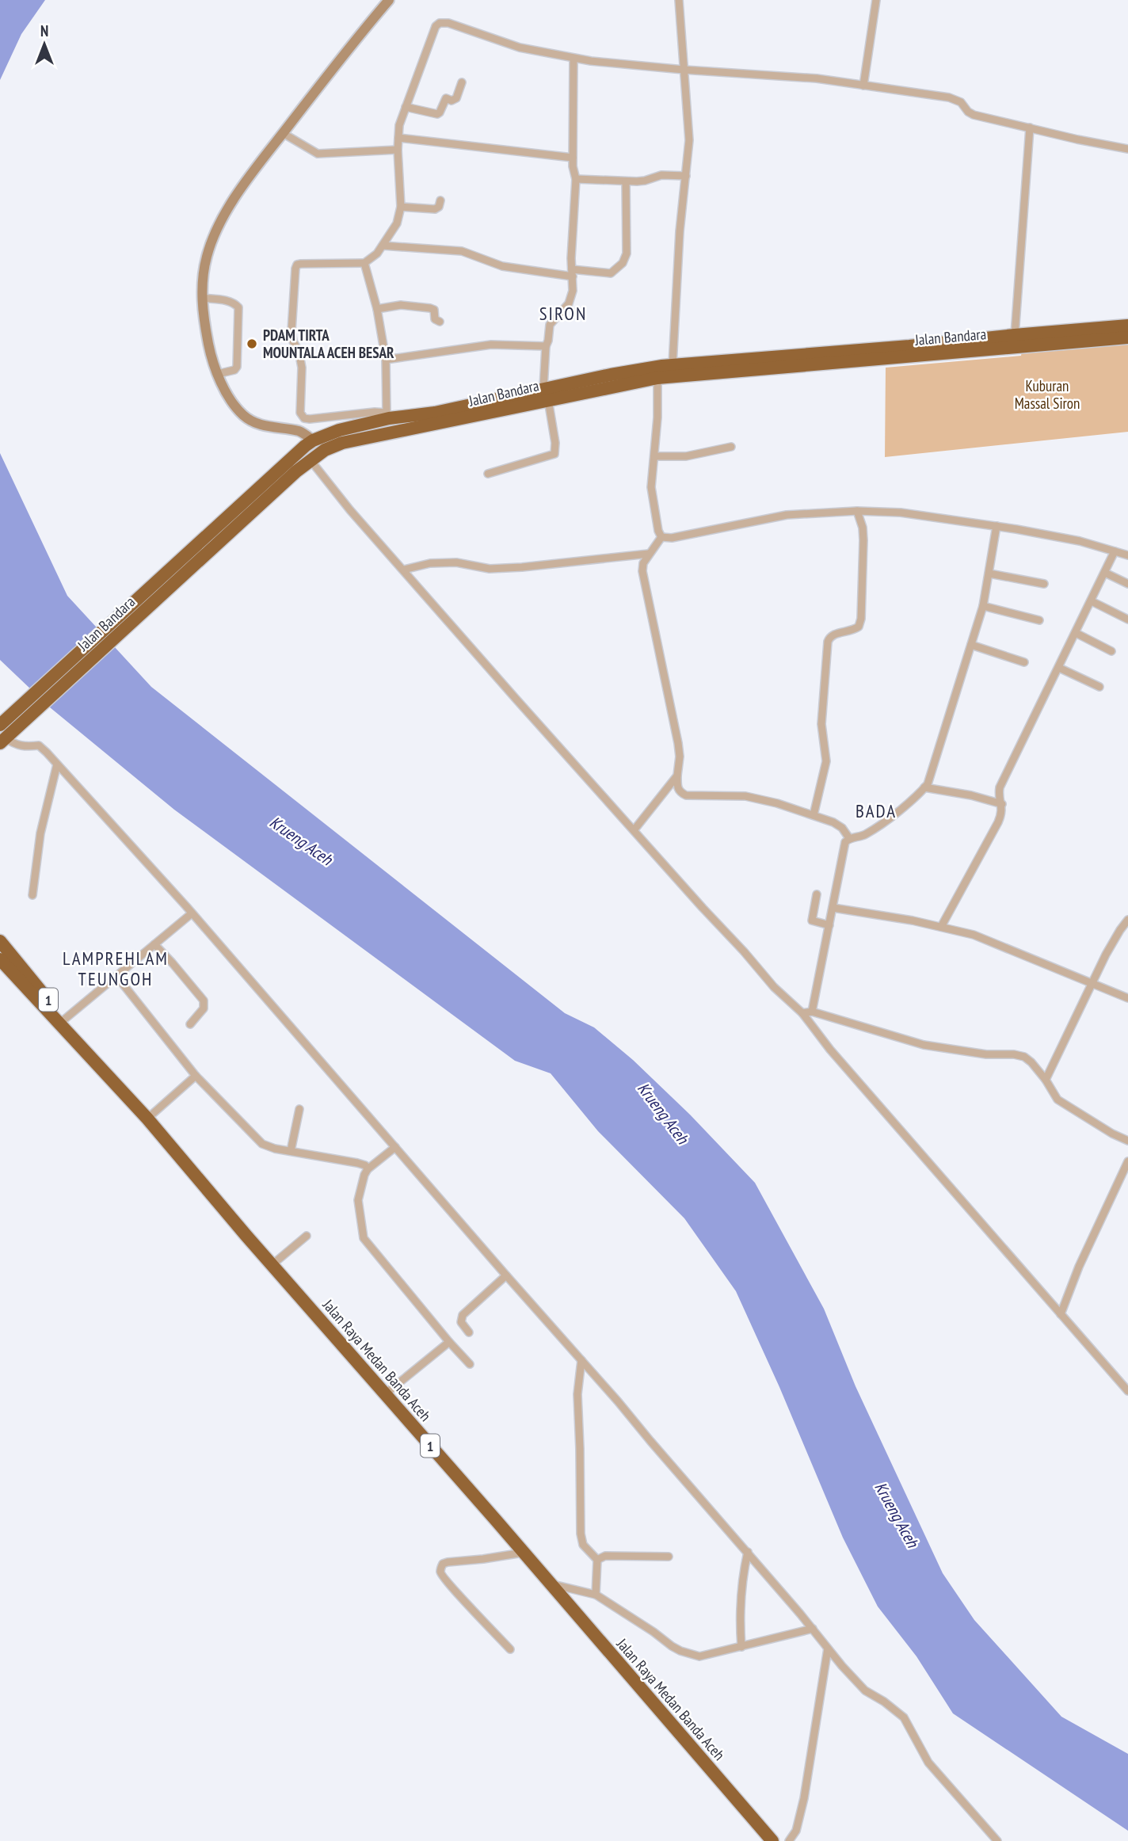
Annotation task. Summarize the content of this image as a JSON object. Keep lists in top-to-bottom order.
{
  "streets": {
    "highway": ["Jalan Bandara", "1", "Jalan Raya Medan Banda Aceh"]
  },
  "districts": ["SIRON", "BADA", "LAMPREHLAM TEUNGOH"],
  "water": ["Krueng Aceh"],
  "parks": ["Kuburan Massal Siron"],
  "places": ["PDAM TIRTA MOUNTALA ACEH BESAR"],
  "north": "top"
}
